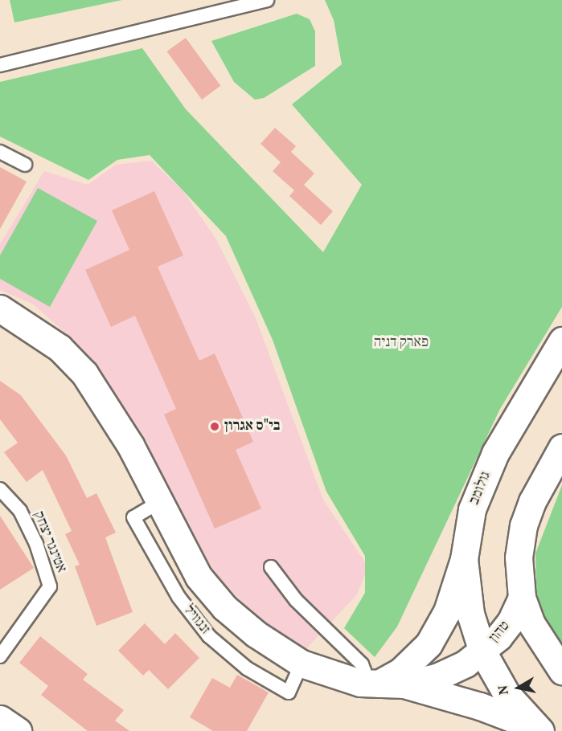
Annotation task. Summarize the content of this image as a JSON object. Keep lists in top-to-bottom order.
{
  "streets": {
    "street": ["גולומב", "זנגוויל", "טהון"],
    "lane": ["אטינגר יצחק"]
  },
  "crossings": [
    ["גולומב", "טהון"],
    ["זנגוויל", "טהון"]
  ],
  "parks": ["פארק דניה"],
  "places": ["בי\"ס אגרון"],
  "north": "left"
}
